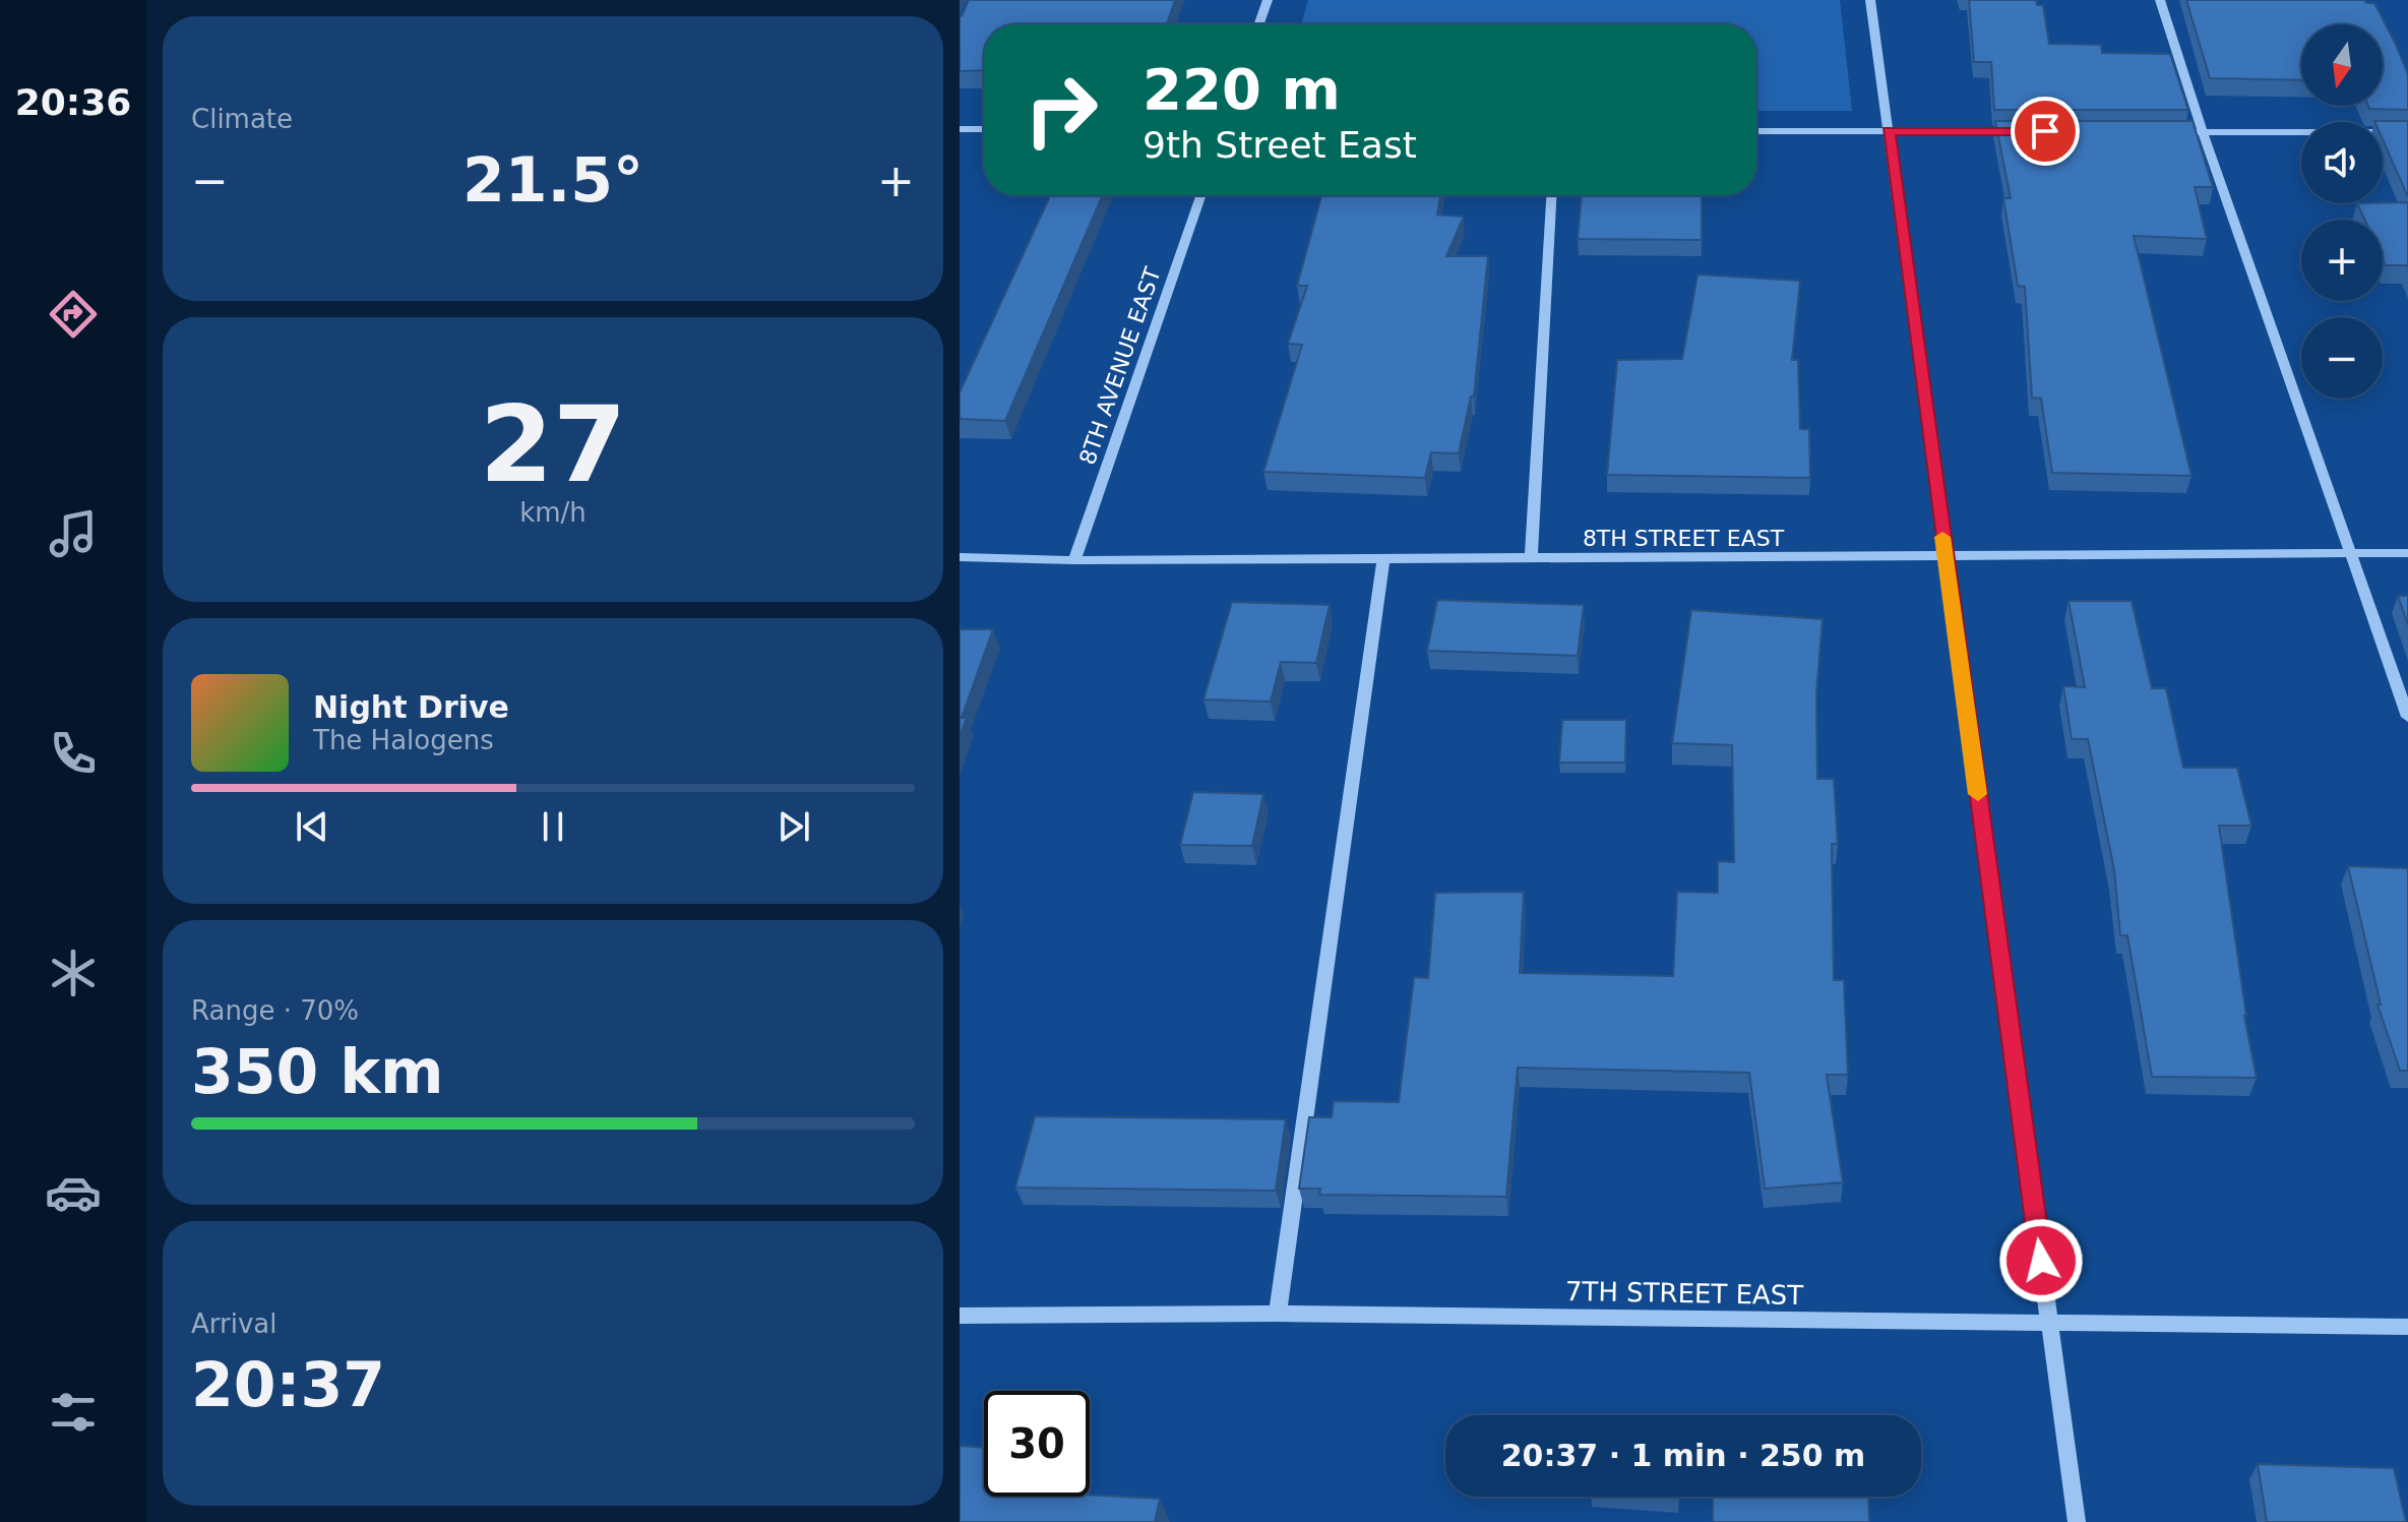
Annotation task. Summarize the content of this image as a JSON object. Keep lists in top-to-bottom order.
{
  "streets": {
    "street": ["8TH AVENUE EAST", "8TH STREET EAST", "7TH STREET EAST"]
  },
  "crossings": [
    ["8TH AVENUE EAST", "8TH STREET EAST"]
  ],
  "north": "bottom",
  "page": {
    "tabs": "20:36",
    "tile": [
      "Climate",
      ["27", "km/h"],
      ["Range · 70%", "350 km"],
      ["Arrival", "20:37"]
    ],
    "map_buttons": ["+", "−"],
    "turn": ["220 m", "9th Street East"],
    "heat": ["−", "21.5°", "+"],
    "song": ["Night Drive", "The Halogens"],
    "limit": "30",
    "trip": "20:37 · 1 min · 250 m"
  }
}
